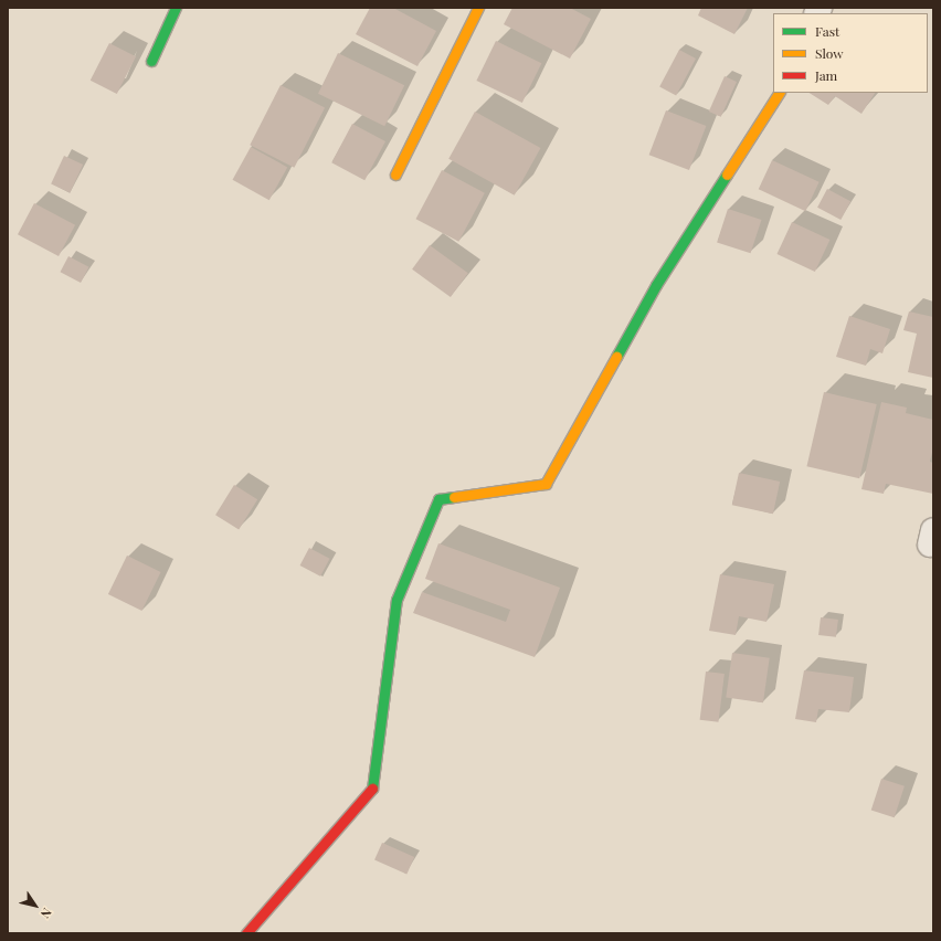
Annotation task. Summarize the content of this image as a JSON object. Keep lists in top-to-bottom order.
{
  "legend": ["Fast", "Slow", "Jam"],
  "north": "bottom right"
}
